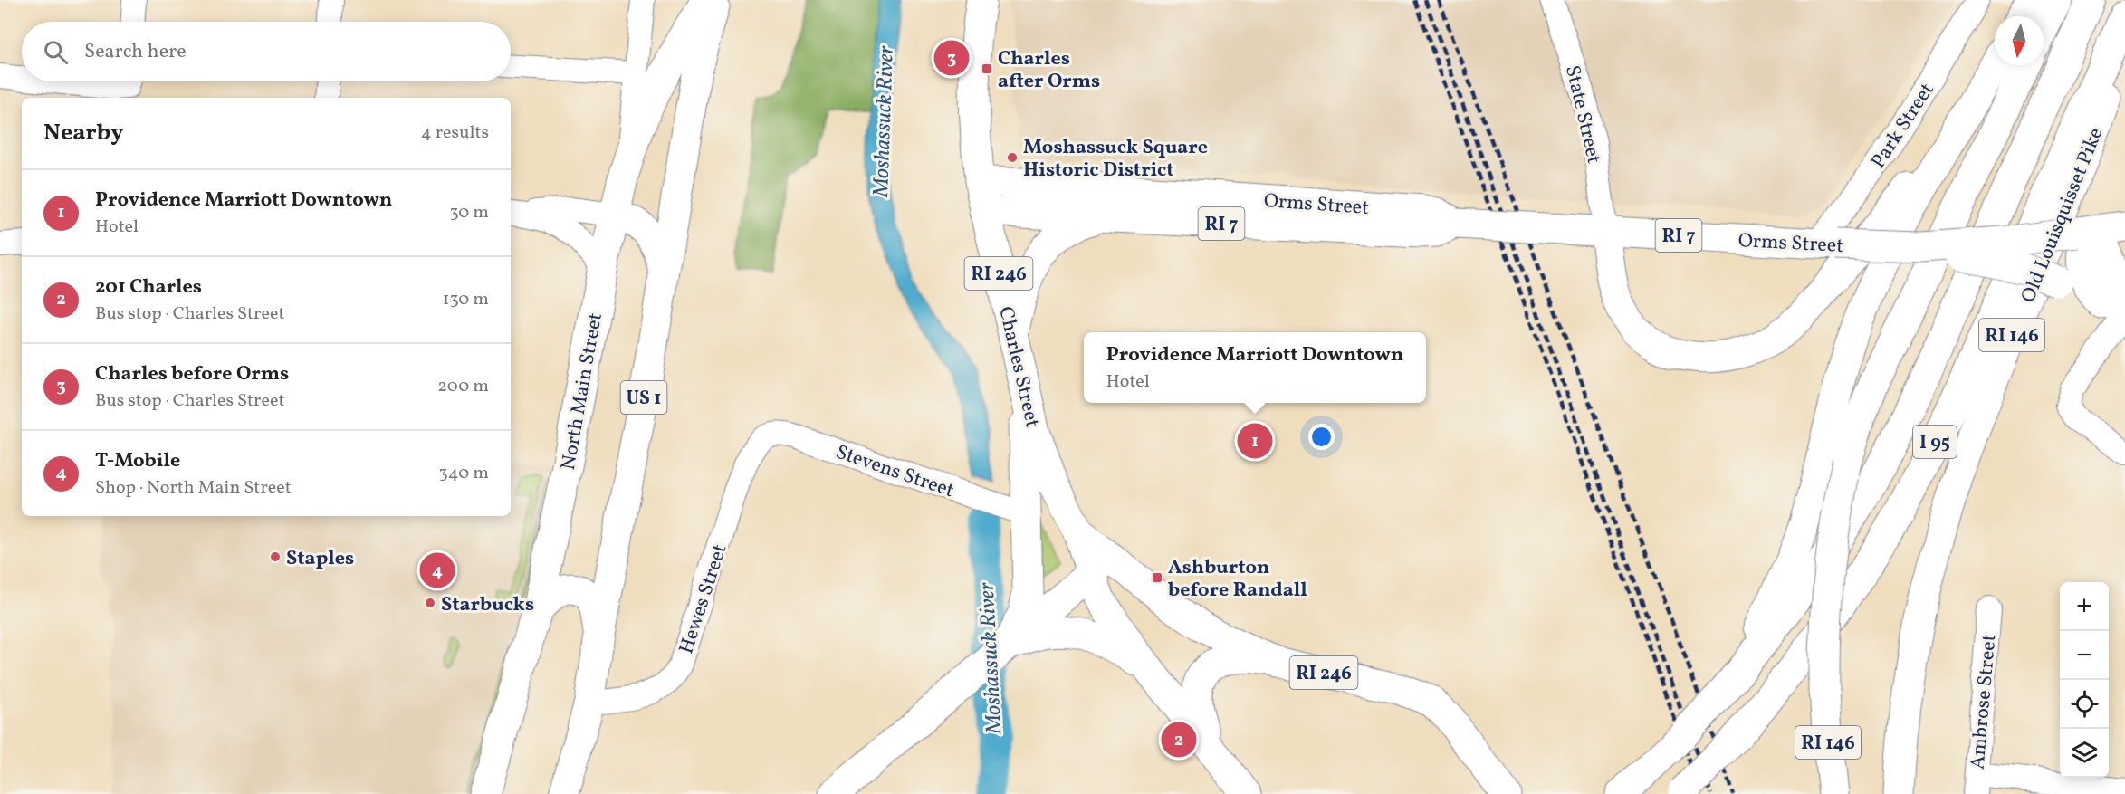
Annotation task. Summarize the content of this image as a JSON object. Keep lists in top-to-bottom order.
{
  "streets": {
    "main road": [
      "Orms Street",
      "Old Louisquisset Pike",
      "RI 7",
      "RI 246",
      "RI 146",
      "Charles Street",
      "North Main Street",
      "US 1",
      "I 95"
    ],
    "street": [
      "State Street",
      "Park Street",
      "Stevens Street",
      "Hewes Street",
      "Ambrose Street"
    ]
  },
  "crossings": [
    ["State Street", "Orms Street"],
    ["Park Street", "Orms Street"],
    ["Orms Street", "RI 7"],
    ["Orms Street", "Charles Street"],
    ["RI 246", "Charles Street"],
    ["US 1", "Hewes Street"],
    ["Stevens Street", "Hewes Street"]
  ],
  "water": ["Moshassuck River"],
  "places": {
    "transit": ["Charles after Orms", "Ashburton before Randall"],
    "other": ["Moshassuck Square Historic District", "Staples", "Starbucks"]
  },
  "north": "bottom",
  "page": {
    "search": "Search here",
    "pins": [
      "3",
      "1",
      "4",
      "2"
    ],
    "heading": ["Nearby", "4 results"],
    "list": [
      {
        "mark": "1",
        "name": "Providence Marriott Downtown",
        "note": "Hotel",
        "value": "30 m"
      },
      {
        "mark": "2",
        "name": "201 Charles",
        "note": "Bus stop · Charles Street",
        "value": "130 m"
      },
      {
        "mark": "3",
        "name": "Charles before Orms",
        "note": "Bus stop · Charles Street",
        "value": "200 m"
      },
      {
        "mark": "4",
        "name": "T-Mobile",
        "note": "Shop · North Main Street",
        "value": "340 m"
      }
    ],
    "popup": ["Providence Marriott Downtown", "Hotel"],
    "map_buttons": ["+", "−"]
  }
}
